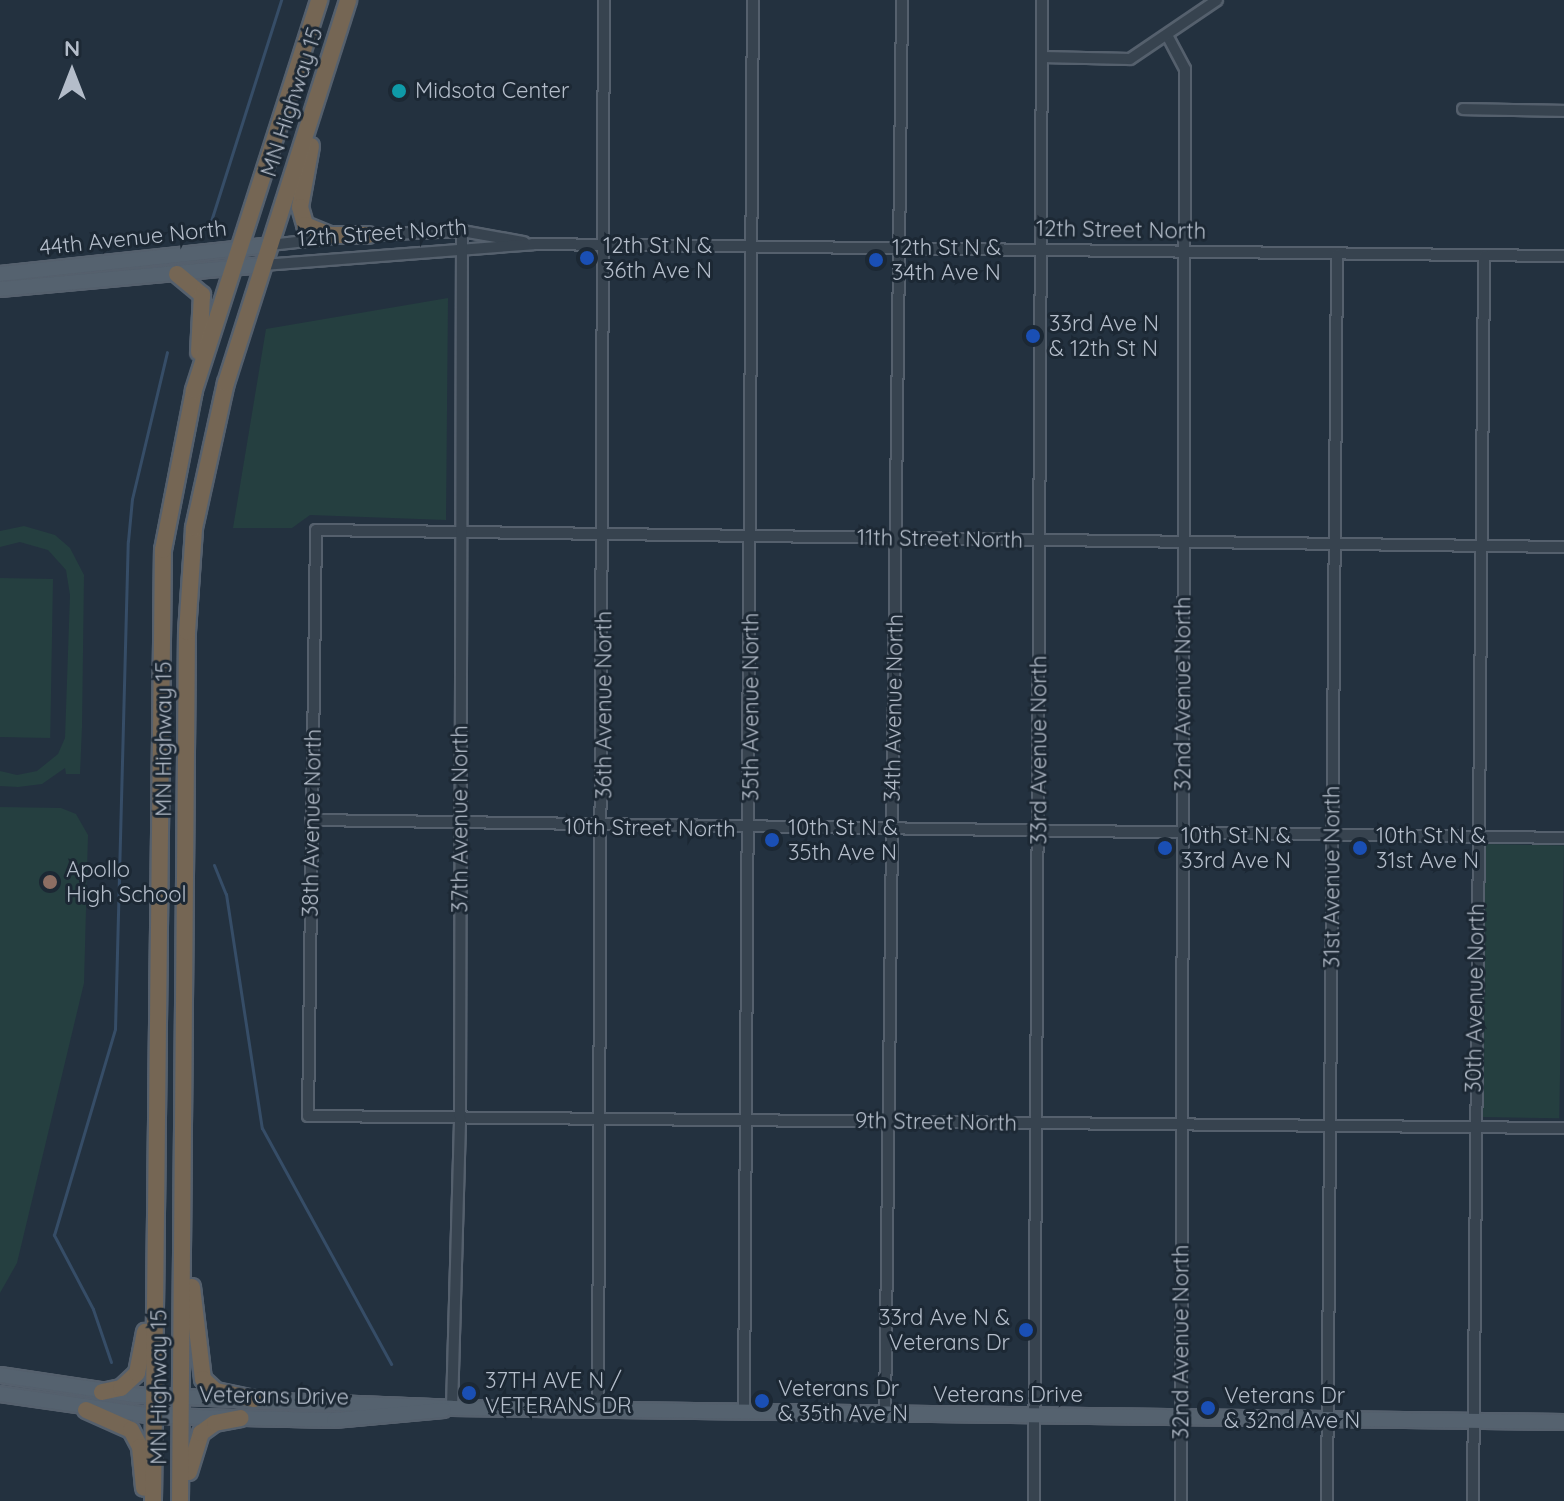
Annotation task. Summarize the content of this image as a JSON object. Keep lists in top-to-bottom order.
{
  "streets": {
    "highway": ["MN Highway 15"],
    "main road": ["12th Street North", "44th Avenue North", "Veterans Drive"],
    "street": [
      "11th Street North",
      "32nd Avenue North",
      "36th Avenue North",
      "35th Avenue North",
      "34th Avenue North",
      "33rd Avenue North",
      "37th Avenue North",
      "38th Avenue North",
      "10th Street North",
      "31st Avenue North",
      "30th Avenue North",
      "9th Street North"
    ]
  },
  "crossings": [
    ["MN Highway 15", "12th Street North"],
    ["MN Highway 15", "44th Avenue North"],
    ["MN Highway 15", "Veterans Drive"],
    ["12th Street North", "44th Avenue North"],
    ["12th Street North", "32nd Avenue North"],
    ["12th Street North", "36th Avenue North"],
    ["12th Street North", "35th Avenue North"],
    ["12th Street North", "34th Avenue North"],
    ["12th Street North", "33rd Avenue North"],
    ["12th Street North", "37th Avenue North"],
    ["12th Street North", "31st Avenue North"],
    ["12th Street North", "30th Avenue North"],
    ["11th Street North", "32nd Avenue North"],
    ["11th Street North", "36th Avenue North"],
    ["11th Street North", "35th Avenue North"],
    ["11th Street North", "34th Avenue North"],
    ["11th Street North", "33rd Avenue North"],
    ["11th Street North", "37th Avenue North"],
    ["11th Street North", "38th Avenue North"],
    ["11th Street North", "31st Avenue North"],
    ["11th Street North", "30th Avenue North"],
    ["32nd Avenue North", "10th Street North"],
    ["32nd Avenue North", "9th Street North"],
    ["32nd Avenue North", "Veterans Drive"],
    ["36th Avenue North", "10th Street North"],
    ["36th Avenue North", "9th Street North"],
    ["36th Avenue North", "Veterans Drive"],
    ["35th Avenue North", "10th Street North"],
    ["35th Avenue North", "9th Street North"],
    ["35th Avenue North", "Veterans Drive"],
    ["34th Avenue North", "10th Street North"],
    ["34th Avenue North", "9th Street North"],
    ["34th Avenue North", "Veterans Drive"],
    ["33rd Avenue North", "10th Street North"],
    ["33rd Avenue North", "9th Street North"],
    ["33rd Avenue North", "Veterans Drive"],
    ["37th Avenue North", "10th Street North"],
    ["37th Avenue North", "9th Street North"],
    ["37th Avenue North", "Veterans Drive"],
    ["38th Avenue North", "10th Street North"],
    ["38th Avenue North", "9th Street North"],
    ["10th Street North", "31st Avenue North"],
    ["10th Street North", "30th Avenue North"],
    ["31st Avenue North", "9th Street North"],
    ["31st Avenue North", "Veterans Drive"],
    ["30th Avenue North", "9th Street North"],
    ["30th Avenue North", "Veterans Drive"]
  ],
  "places": [
    "Midsota Center",
    "12th St N & 36th Ave N",
    "12th St N & 34th Ave N",
    "33rd Ave N & 12th St N",
    "10th St N & 35th Ave N",
    "10th St N & 33rd Ave N",
    "10th St N & 31st Ave N",
    "Apollo High School",
    "33rd Ave N & Veterans Dr",
    "37TH AVE N / VETERANS DR",
    "Veterans Dr & 35th Ave N",
    "Veterans Dr & 32nd Ave N"
  ],
  "north": "top"
}
